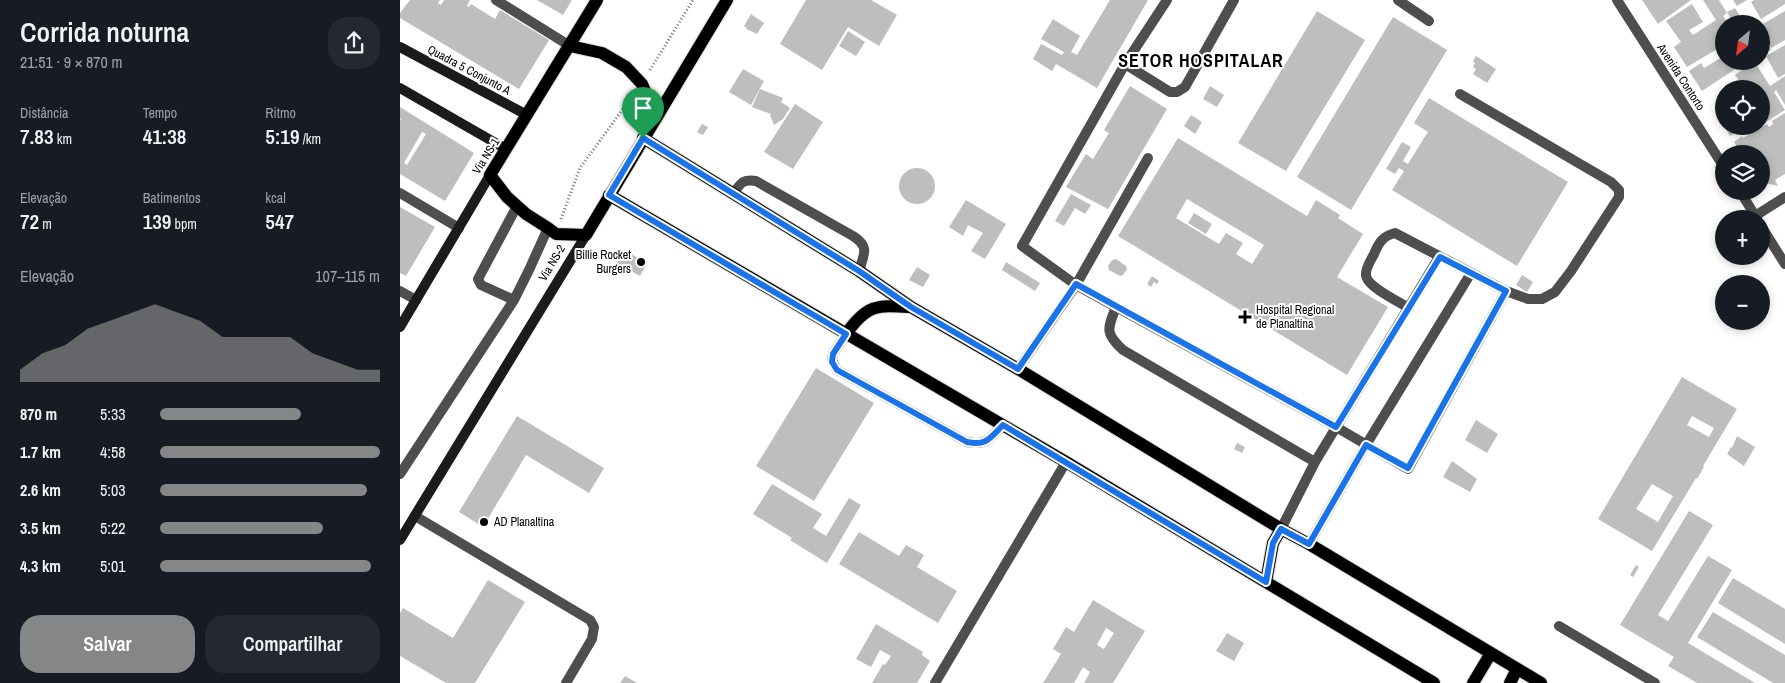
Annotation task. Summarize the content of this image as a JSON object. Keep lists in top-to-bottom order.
{
  "streets": {
    "main road": ["Via NS-1", "Via NS-2"],
    "street": ["Quadra 5 Conjunto A", "Avenida Contorto"]
  },
  "crossings": [
    ["Quadra 5 Conjunto A", "Via NS-1"]
  ],
  "districts": ["SETOR HOSPITALAR"],
  "places": {
    "other": ["Billie Rocket Burgers", "AD Planaltina"],
    "health": ["Hospital Regional de Planaltina"]
  },
  "north": "bottom left",
  "page": {
    "heading": ["Corrida noturna", "21:51 · 9 × 870 m"],
    "map_buttons": ["+", "−"],
    "stats": [
      ["Distância", "7.83 km"],
      ["Tempo", "41:38"],
      ["Ritmo", "5:19 /km"],
      ["Elevação", "72 m"],
      ["Batimentos", "139 bpm"],
      ["kcal", "547"]
    ],
    "chart": ["Elevação", "107–115 m"],
    "list": [
      {
        "name": "870 m",
        "note": "5:33"
      },
      {
        "name": "1.7 km",
        "note": "4:58"
      },
      {
        "name": "2.6 km",
        "note": "5:03"
      },
      {
        "name": "3.5 km",
        "note": "5:22"
      },
      {
        "name": "4.3 km",
        "note": "5:01"
      }
    ],
    "buttons": ["Salvar", "Compartilhar"]
  }
}
